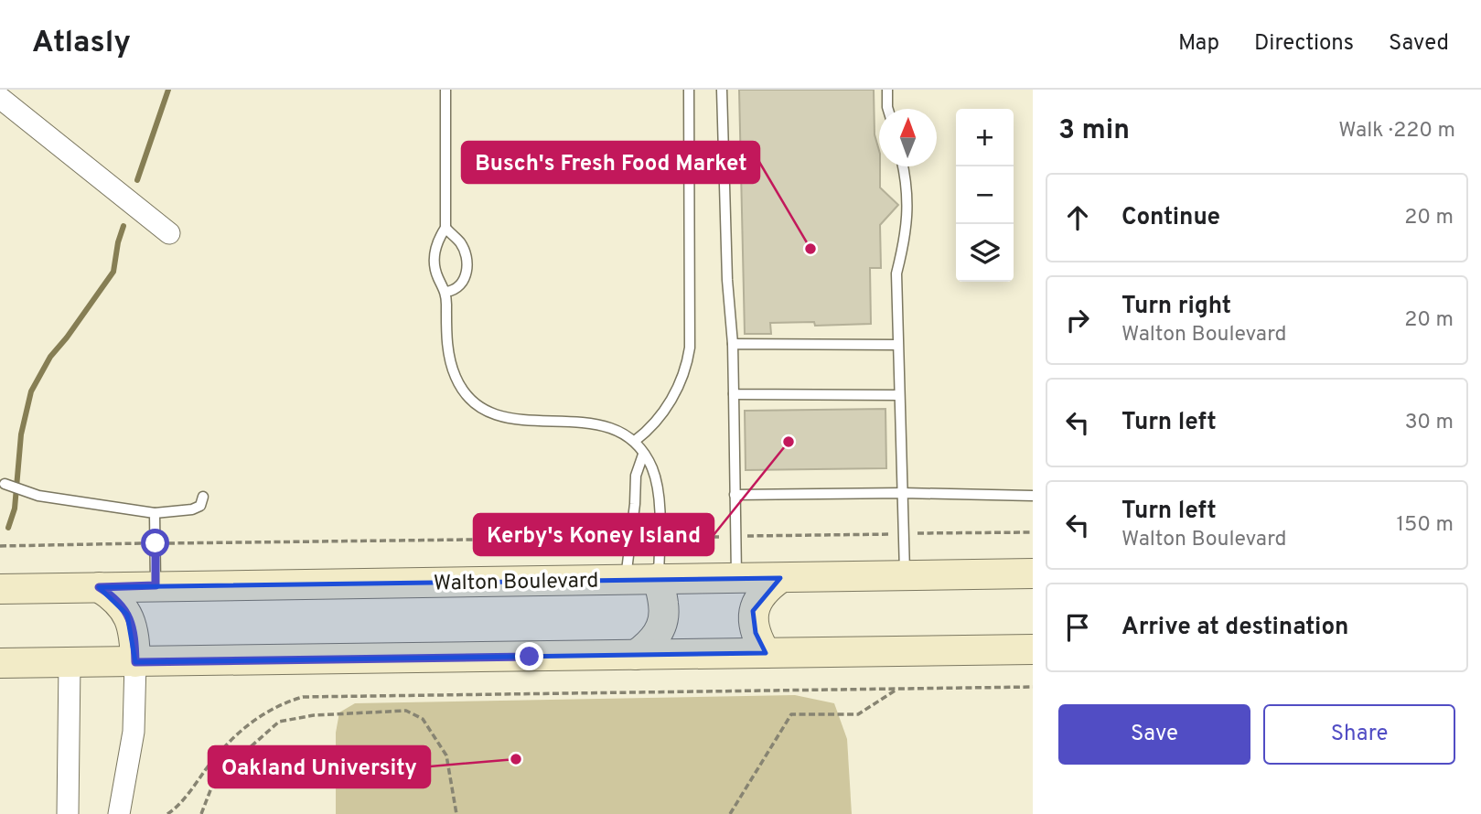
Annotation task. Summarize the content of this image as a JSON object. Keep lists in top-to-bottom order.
{
  "streets": {
    "main road": ["Walton Boulevard"]
  },
  "places": ["Busch's Fresh Food Market", "Kerby's Koney Island", "Oakland University"],
  "north": "top",
  "page": {
    "header": "Atlasly",
    "nav": ["Map", "Directions", "Saved"],
    "heading": ["3 min", "Walk · 220 m"],
    "map_buttons": ["+", "−"],
    "list": [
      ["Continue", "20 m"],
      ["Turn right", "Walton Boulevard", "20 m"],
      ["Turn left", "30 m"],
      ["Turn left", "Walton Boulevard", "150 m"],
      "Arrive at destination"
    ],
    "buttons": ["Save", "Share"]
  }
}
